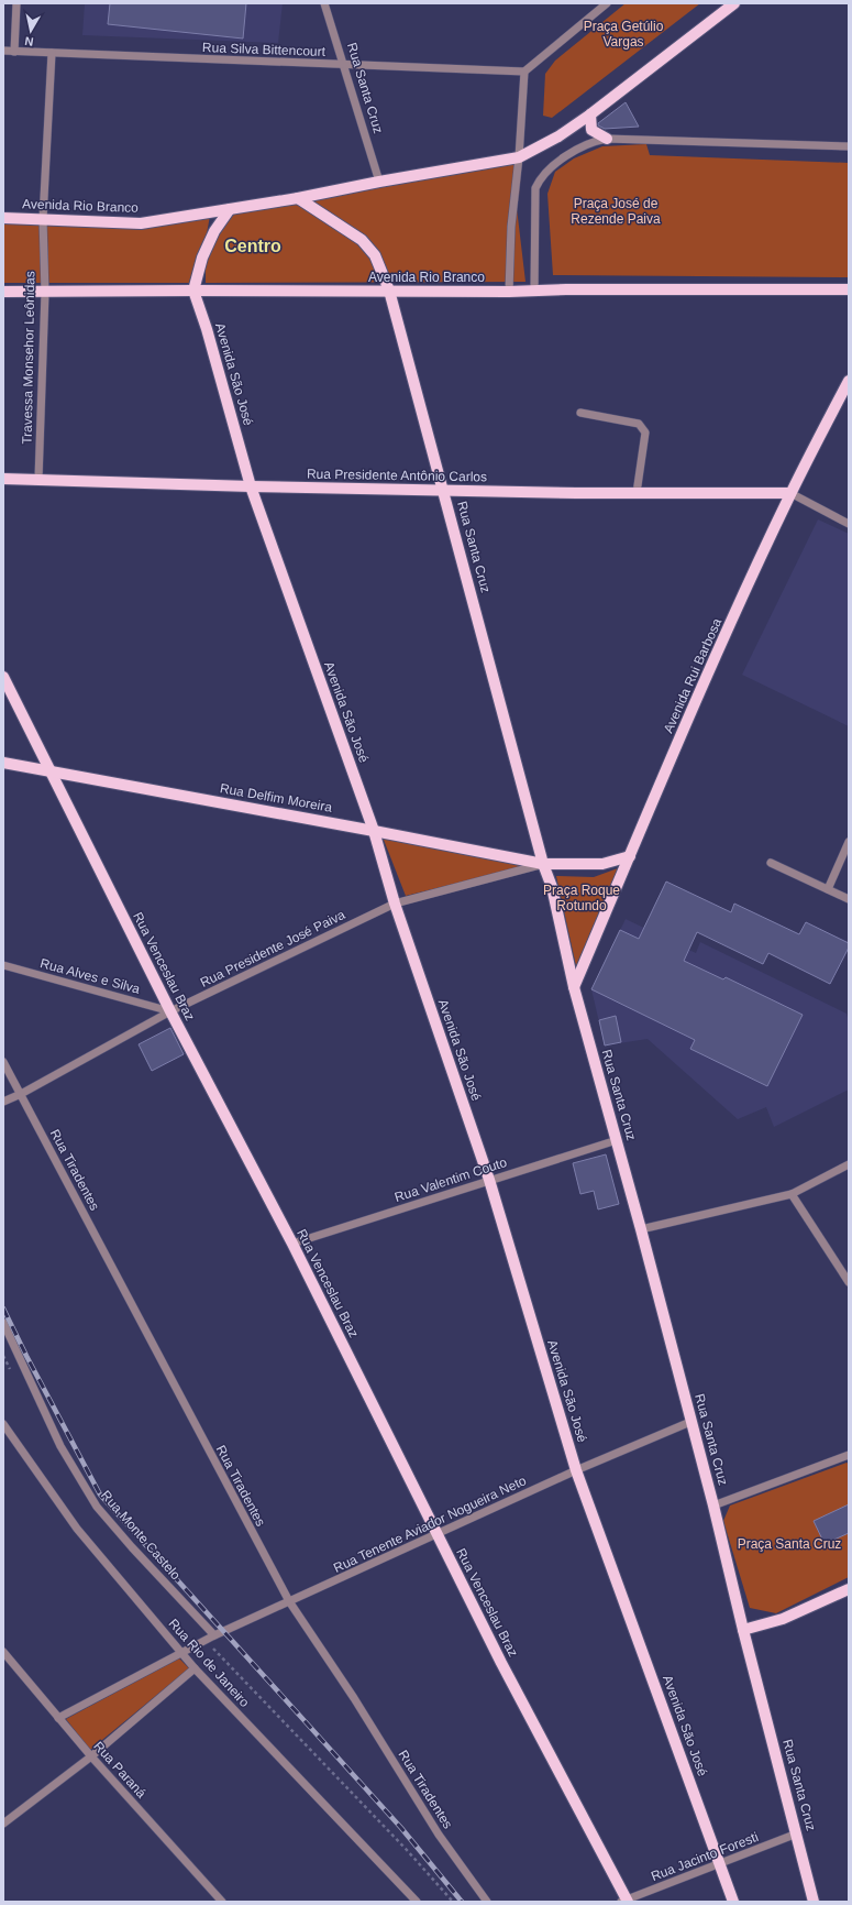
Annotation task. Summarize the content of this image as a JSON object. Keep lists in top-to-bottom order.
{
  "streets": {
    "main road": [
      "Rua Santa Cruz",
      "Avenida Rio Branco",
      "Avenida São José",
      "Rua Presidente Antônio Carlos",
      "Avenida Rui Barbosa",
      "Rua Delfim Moreira",
      "Rua Venceslau Braz"
    ],
    "street": [
      "Rua Silva Bittencourt",
      "Travessa Monsehor Leônidas",
      "Rua Presidente José Paiva",
      "Rua Alves e Silva",
      "Rua Tiradentes",
      "Rua Valentim Couto",
      "Rua Tenente Aviador Nogueira Neto",
      "Rua Monte Castelo",
      "Rua Rio de Janeiro",
      "Rua Paraná",
      "Rua Jacinto Foresti"
    ]
  },
  "crossings": [
    ["Rua Silva Bittencourt", "Rua Santa Cruz"],
    ["Rua Silva Bittencourt", "Travessa Monsehor Leônidas"],
    ["Rua Santa Cruz", "Avenida Rio Branco"],
    ["Rua Santa Cruz", "Rua Presidente Antônio Carlos"],
    ["Rua Santa Cruz", "Avenida Rui Barbosa"],
    ["Rua Santa Cruz", "Rua Delfim Moreira"],
    ["Rua Santa Cruz", "Rua Presidente José Paiva"],
    ["Rua Santa Cruz", "Rua Valentim Couto"],
    ["Rua Santa Cruz", "Rua Tenente Aviador Nogueira Neto"],
    ["Rua Santa Cruz", "Rua Jacinto Foresti"],
    ["Avenida Rio Branco", "Travessa Monsehor Leônidas"],
    ["Avenida Rio Branco", "Avenida São José"],
    ["Travessa Monsehor Leônidas", "Rua Presidente Antônio Carlos"],
    ["Avenida São José", "Rua Presidente Antônio Carlos"],
    ["Avenida São José", "Rua Delfim Moreira"],
    ["Avenida São José", "Rua Presidente José Paiva"],
    ["Avenida São José", "Rua Valentim Couto"],
    ["Avenida São José", "Rua Tenente Aviador Nogueira Neto"],
    ["Avenida São José", "Rua Jacinto Foresti"],
    ["Rua Presidente Antônio Carlos", "Avenida Rui Barbosa"],
    ["Rua Delfim Moreira", "Rua Presidente José Paiva"],
    ["Rua Delfim Moreira", "Rua Venceslau Braz"],
    ["Rua Presidente José Paiva", "Rua Venceslau Braz"],
    ["Rua Presidente José Paiva", "Rua Alves e Silva"],
    ["Rua Presidente José Paiva", "Rua Tiradentes"],
    ["Rua Venceslau Braz", "Rua Alves e Silva"],
    ["Rua Venceslau Braz", "Rua Valentim Couto"],
    ["Rua Venceslau Braz", "Rua Tenente Aviador Nogueira Neto"],
    ["Rua Venceslau Braz", "Rua Jacinto Foresti"],
    ["Rua Tiradentes", "Rua Tenente Aviador Nogueira Neto"],
    ["Rua Tenente Aviador Nogueira Neto", "Rua Monte Castelo"],
    ["Rua Tenente Aviador Nogueira Neto", "Rua Rio de Janeiro"],
    ["Rua Tenente Aviador Nogueira Neto", "Rua Paraná"]
  ],
  "districts": ["Centro"],
  "parks": [
    "Praça Getúlio Vargas",
    "Praça José de Rezende Paiva",
    "Praça Roque Rotundo",
    "Praça Santa Cruz"
  ],
  "north": "bottom"
}
